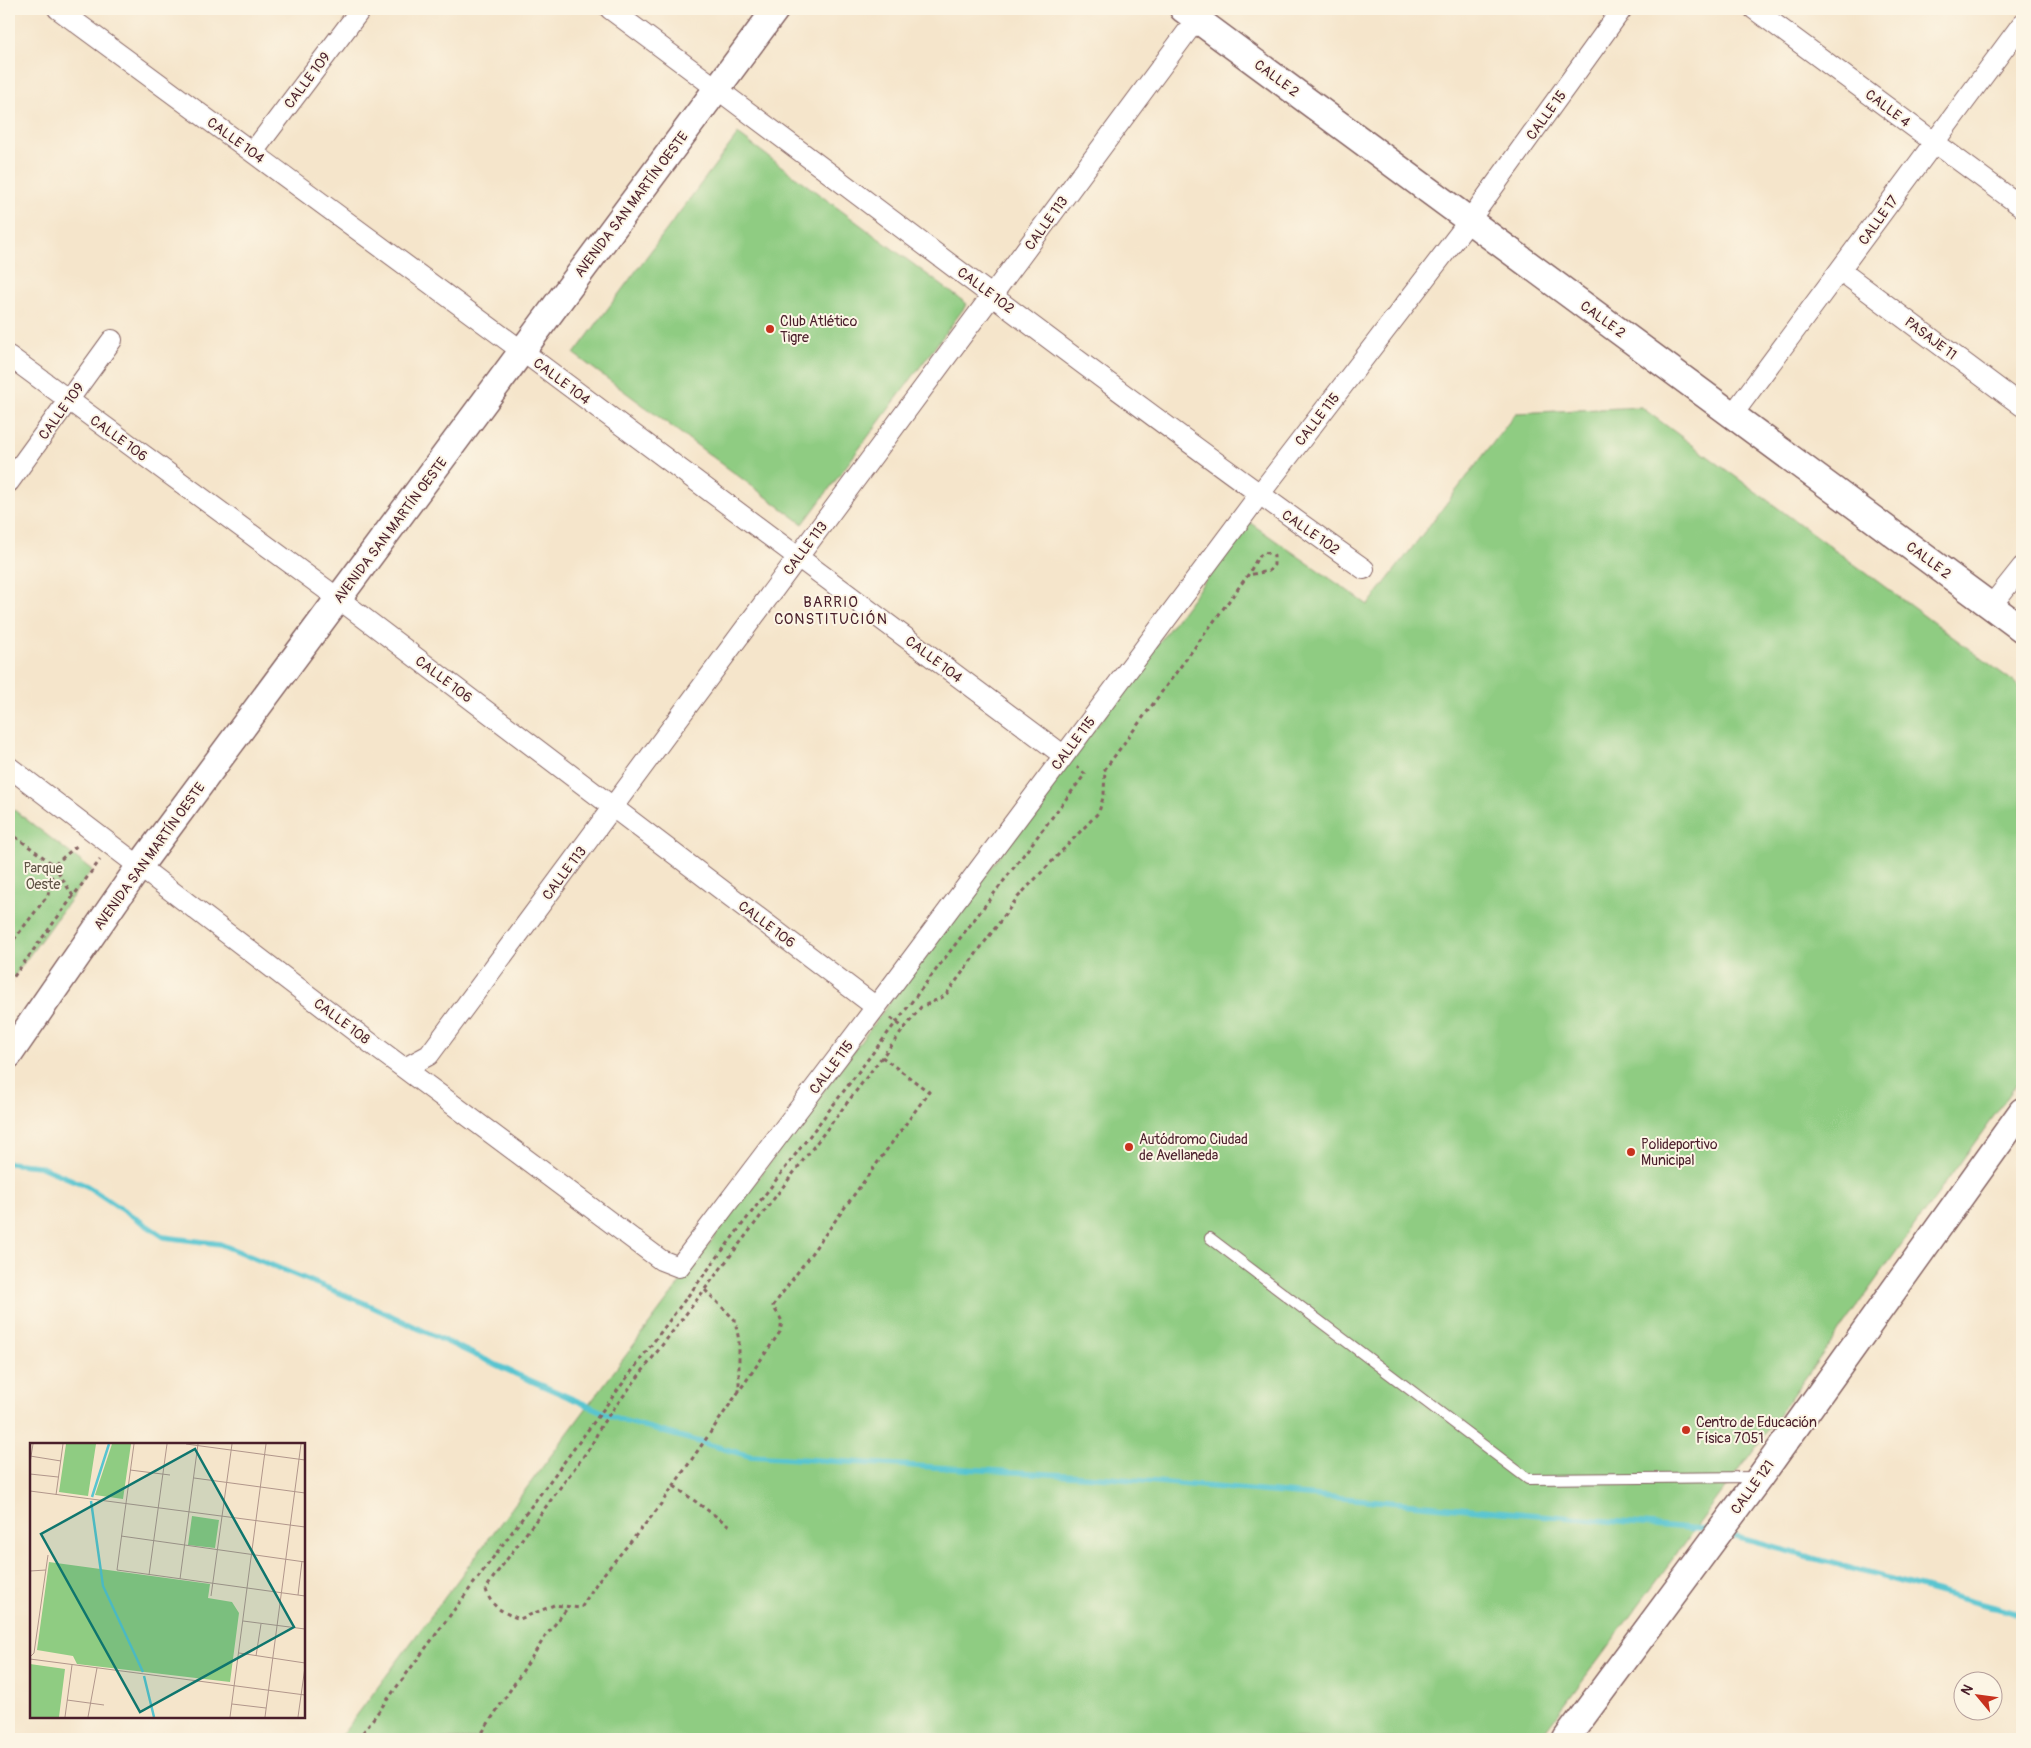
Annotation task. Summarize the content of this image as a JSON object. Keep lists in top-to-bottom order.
{
  "streets": {
    "street": [
      "CALLE 2",
      "CALLE 109",
      "CALLE 4",
      "CALLE 15",
      "CALLE 104",
      "AVENIDA SAN MARTÍN OESTE",
      "CALLE 17",
      "CALLE 113",
      "CALLE 102",
      "PASAJE 11",
      "CALLE 115",
      "CALLE 106",
      "CALLE 108",
      "CALLE 121"
    ]
  },
  "crossings": [
    ["CALLE 2", "CALLE 15"],
    ["CALLE 2", "CALLE 17"],
    ["CALLE 2", "CALLE 113"],
    ["CALLE 2", "CALLE 115"],
    ["CALLE 109", "CALLE 104"],
    ["CALLE 109", "CALLE 106"],
    ["CALLE 4", "CALLE 17"],
    ["CALLE 15", "CALLE 115"],
    ["CALLE 104", "AVENIDA SAN MARTÍN OESTE"],
    ["CALLE 104", "CALLE 113"],
    ["CALLE 104", "CALLE 115"],
    ["AVENIDA SAN MARTÍN OESTE", "CALLE 102"],
    ["AVENIDA SAN MARTÍN OESTE", "CALLE 106"],
    ["AVENIDA SAN MARTÍN OESTE", "CALLE 108"],
    ["CALLE 17", "PASAJE 11"],
    ["CALLE 113", "CALLE 102"],
    ["CALLE 113", "CALLE 106"],
    ["CALLE 113", "CALLE 108"],
    ["CALLE 102", "CALLE 115"],
    ["CALLE 115", "CALLE 106"],
    ["CALLE 115", "CALLE 108"]
  ],
  "districts": ["BARRIO CONSTITUCIÓN"],
  "parks": ["Parque Oeste"],
  "places": [
    "Club Atlético Tigre",
    "Autódromo Ciudad de Avellaneda",
    "Polideportivo Municipal",
    "Centro de Educación Física 7051"
  ],
  "north": "top left"
}
